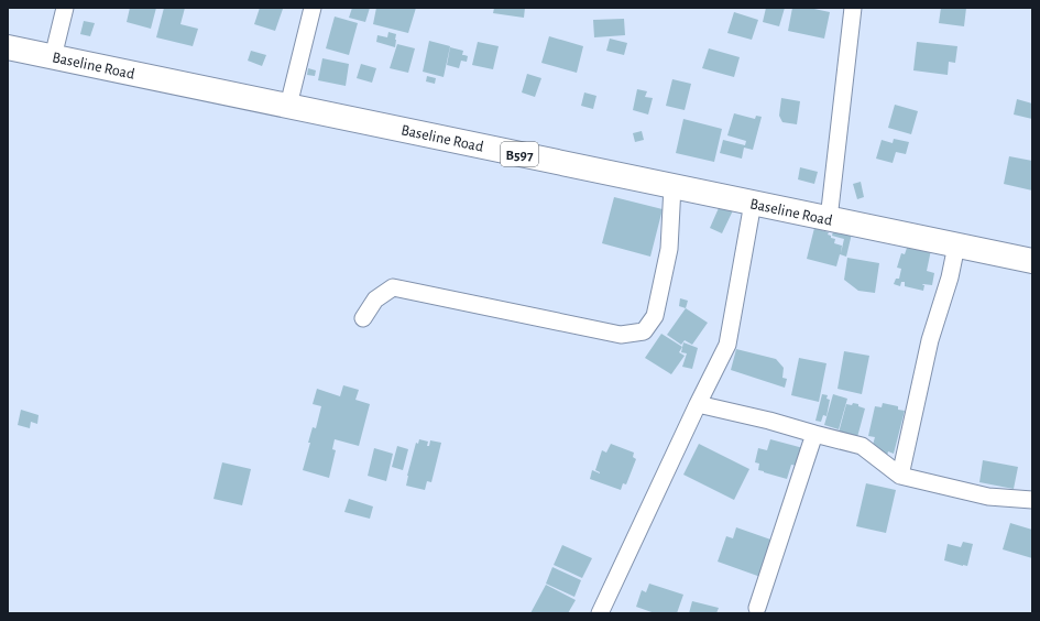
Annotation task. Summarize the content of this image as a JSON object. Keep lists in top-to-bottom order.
{
  "streets": {
    "main road": ["Baseline Road", "B597"]
  }
}
